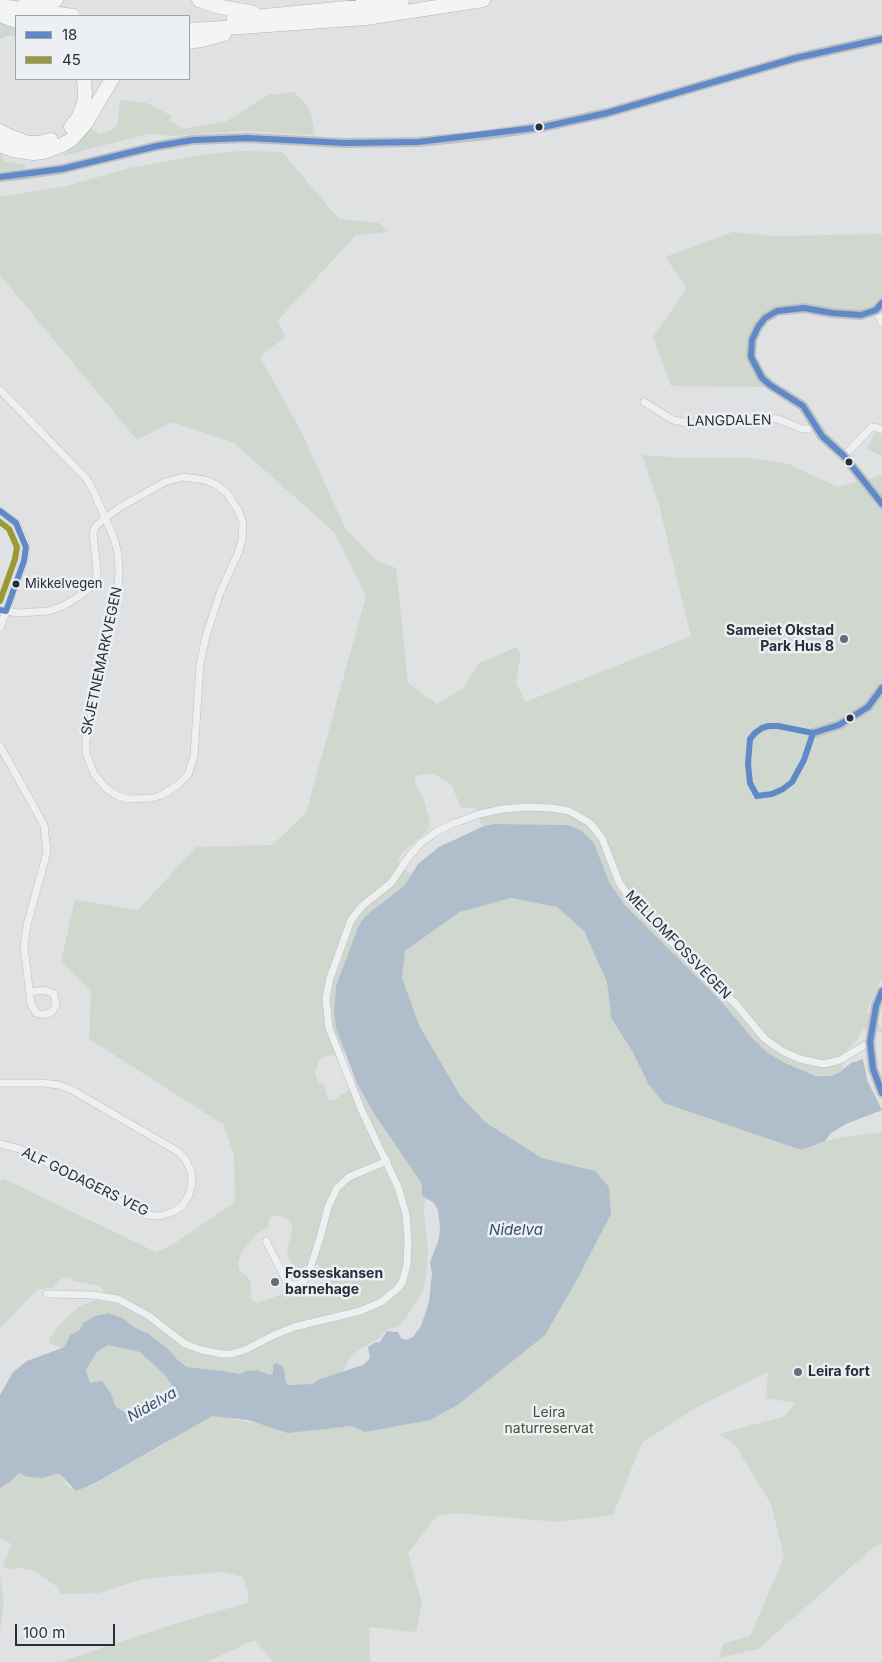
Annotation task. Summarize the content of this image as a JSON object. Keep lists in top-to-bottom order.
{
  "streets": {
    "street": [
      "LANGDALEN",
      "SKJETNEMARKVEGEN",
      "MELLOMFOSSVEGEN",
      "ALF GODAGERS VEG"
    ]
  },
  "water": ["Nidelva"],
  "parks": ["Leira naturreservat"],
  "places": [
    "Mikkelvegen",
    "Sameiet Okstad Park Hus 8",
    "Fosseskansen barnehage",
    "Leira fort"
  ],
  "lines": ["transit line 18", "transit line 45"],
  "legend": ["18", "45"],
  "scale_bar": "100 m"
}
